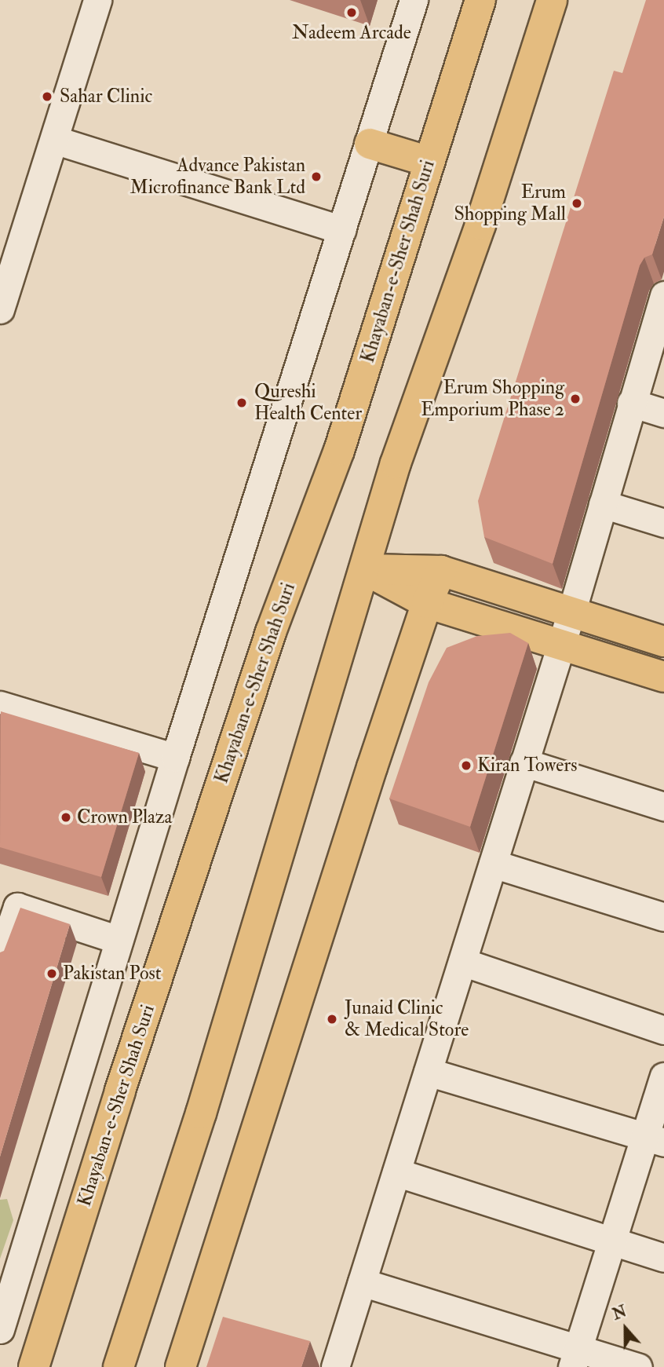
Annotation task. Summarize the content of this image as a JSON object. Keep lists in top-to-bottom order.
{
  "streets": {
    "main road": ["Khayaban-e-Sher Shah Suri"]
  },
  "places": [
    "Nadeem Arcade",
    "Sahar Clinic",
    "Advance Pakistan Microfinance Bank Ltd",
    "Erum Shopping Mall",
    "Erum Shopping Emporium Phase 2",
    "Qureshi Health Center",
    "Kiran Towers",
    "Crown Plaza",
    "Pakistan Post",
    "Junaid Clinic & Medical Store"
  ],
  "north": "top"
}
